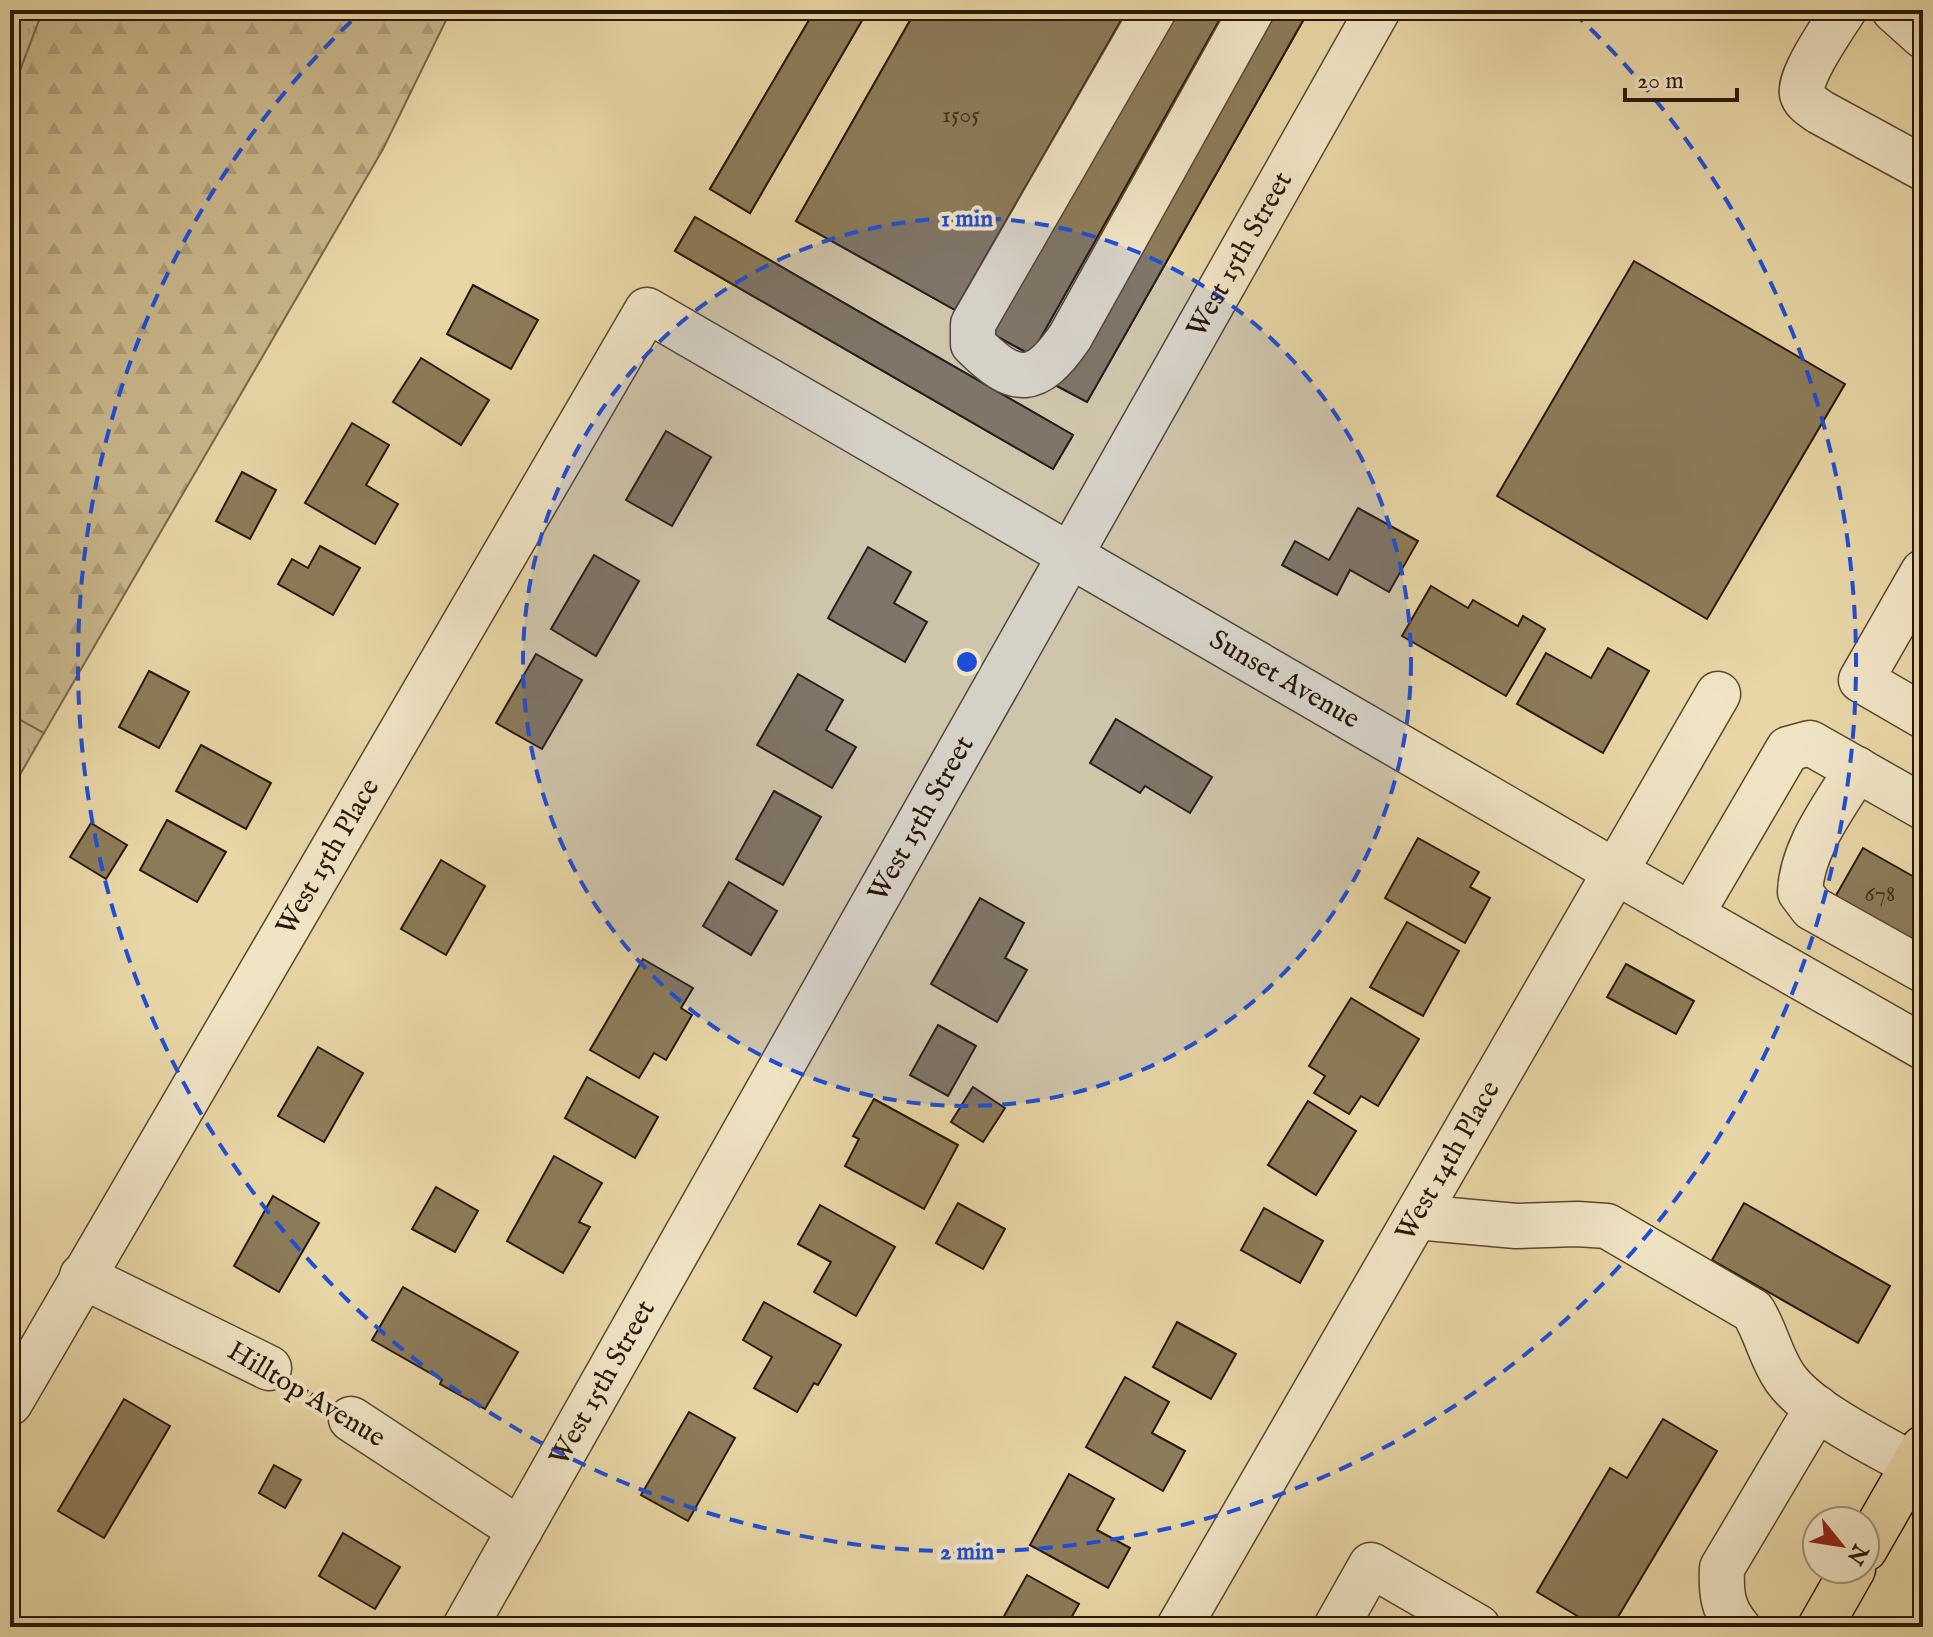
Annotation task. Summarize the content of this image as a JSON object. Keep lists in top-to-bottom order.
{
  "streets": {
    "street": [
      "West 15th Street",
      "Sunset Avenue",
      "West 15th Place",
      "West 14th Place",
      "Hilltop Avenue"
    ]
  },
  "crossings": [
    ["West 15th Street", "Sunset Avenue"],
    ["West 15th Street", "Hilltop Avenue"],
    ["Sunset Avenue", "West 15th Place"],
    ["Sunset Avenue", "West 14th Place"],
    ["West 15th Place", "Hilltop Avenue"]
  ],
  "house_numbers": ["1505", "678"],
  "scale_bar": "20 m",
  "north": "bottom right",
  "rings": ["1 min", "2 min"]
}
